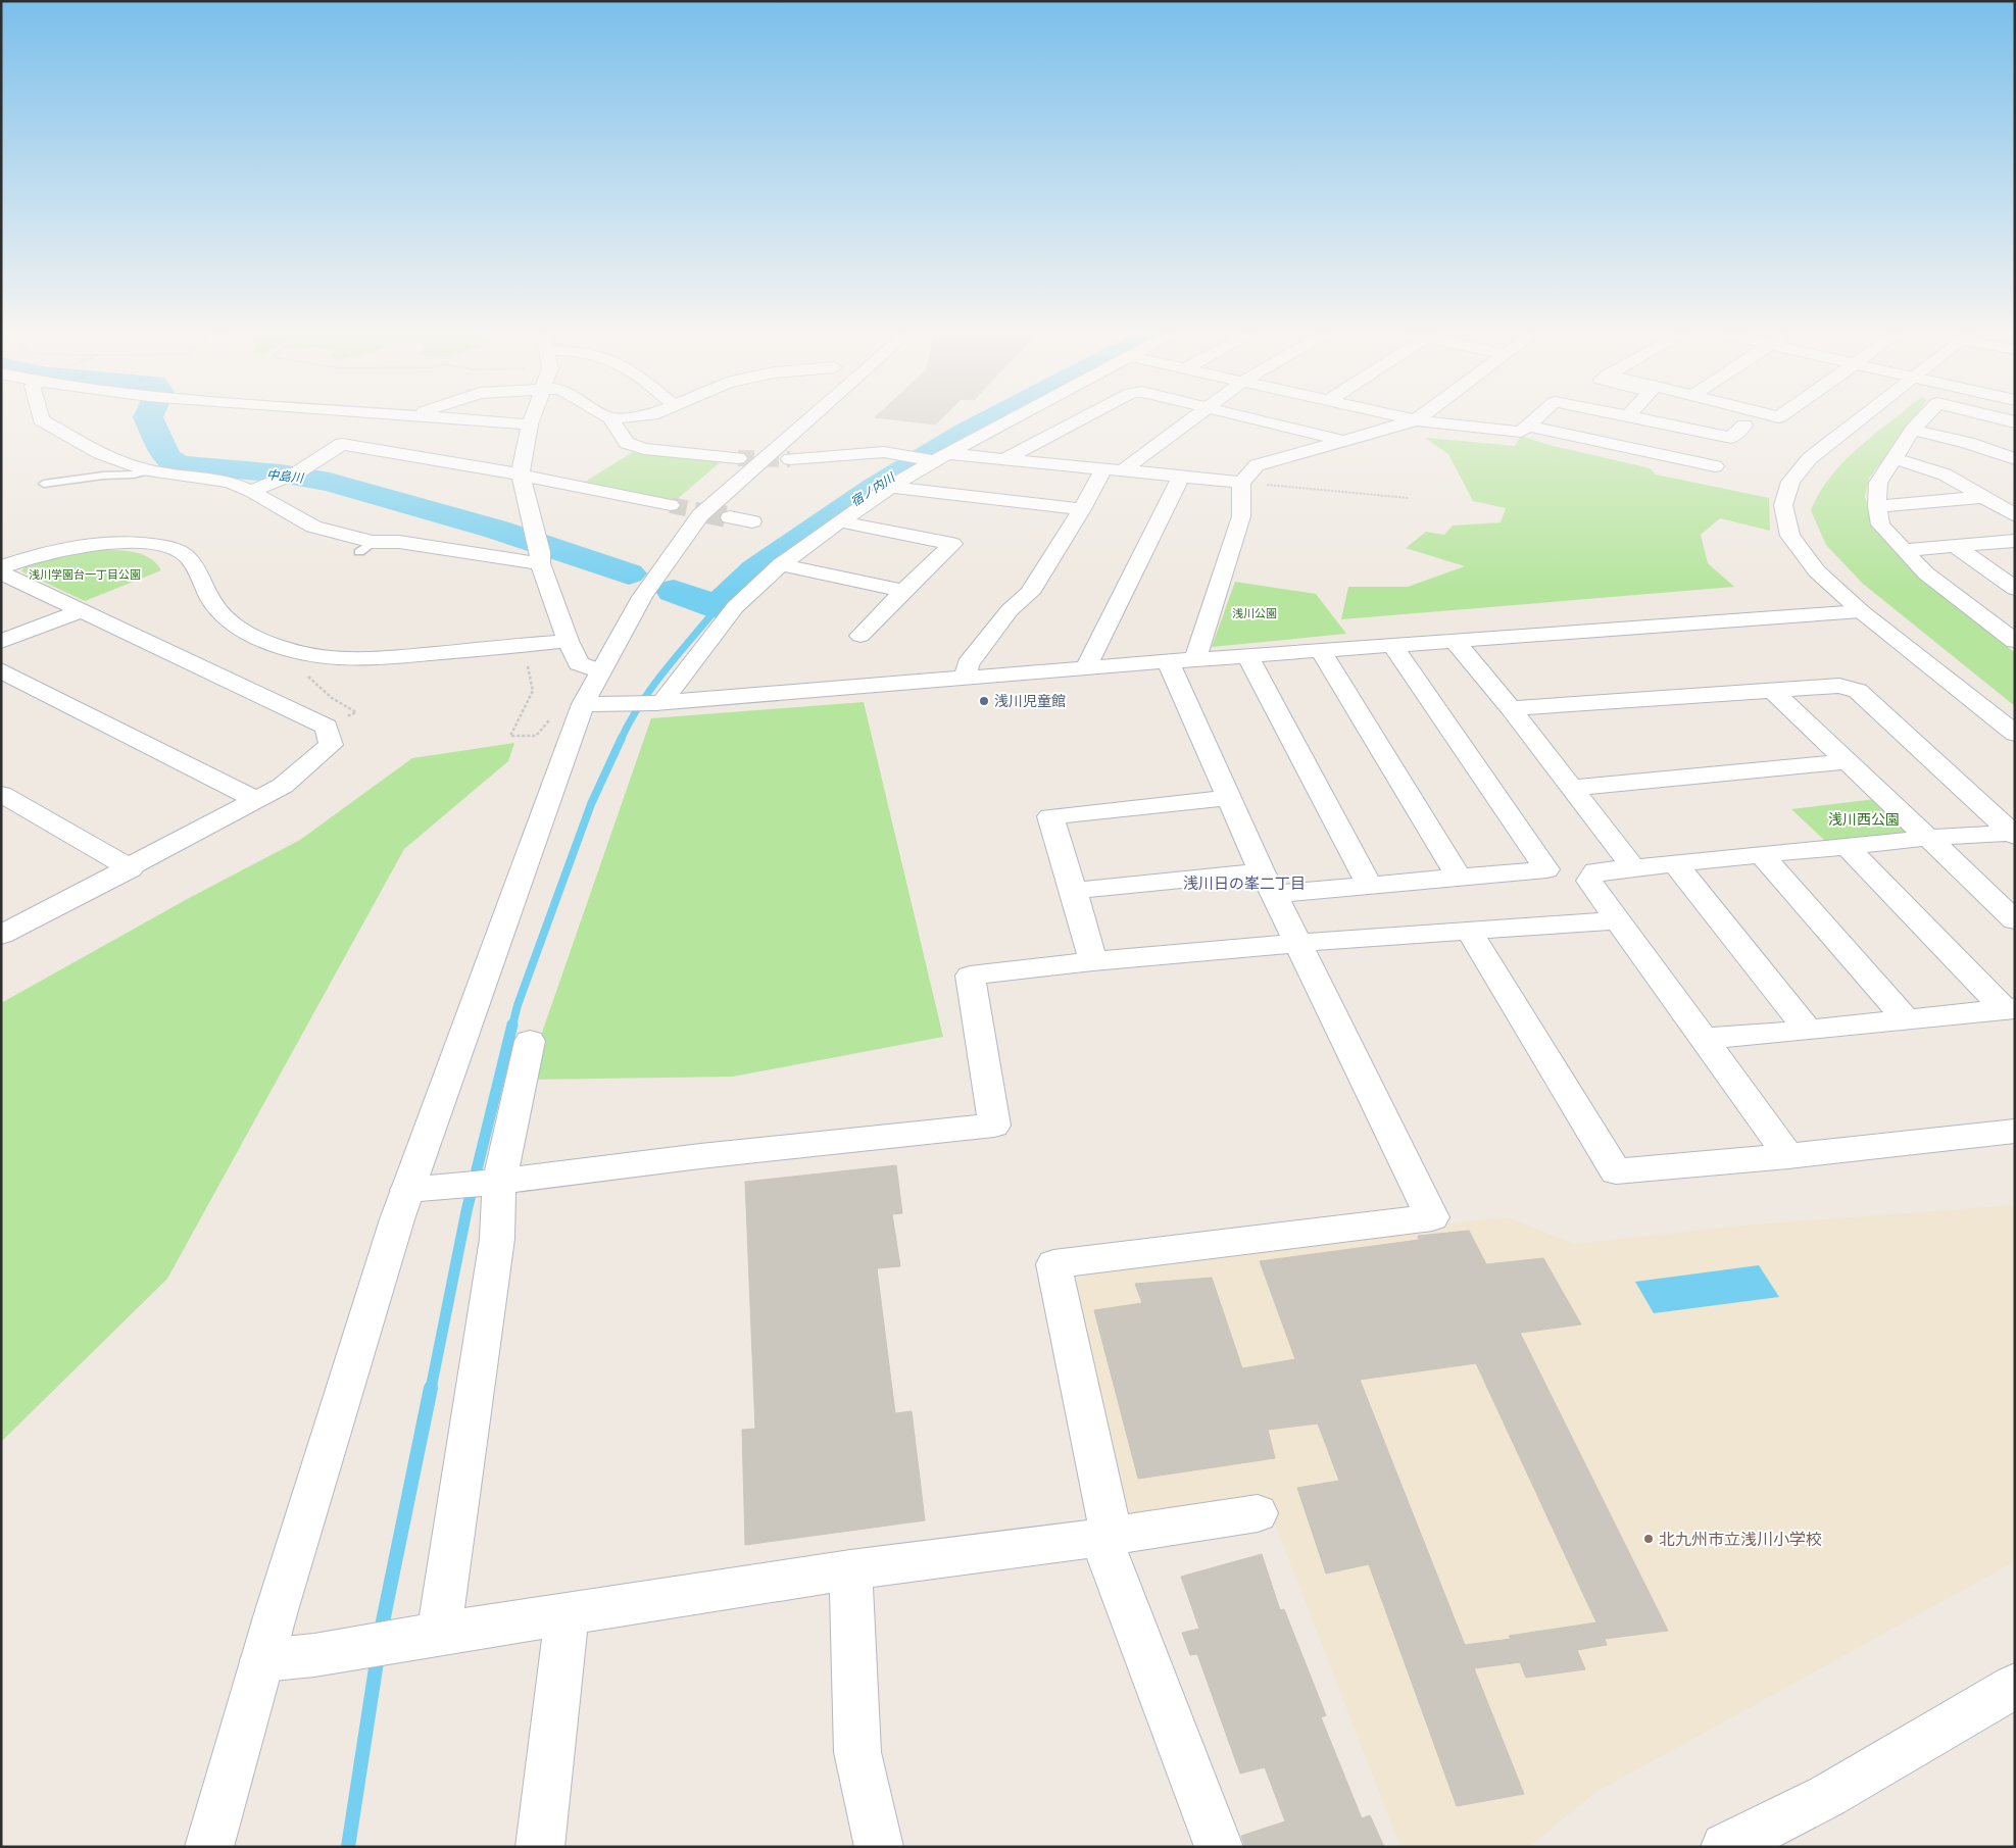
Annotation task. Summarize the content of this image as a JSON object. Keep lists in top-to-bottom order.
{
  "districts": ["浅川日の峯二丁目"],
  "water": ["中島川", "宿ノ内川"],
  "parks": ["浅川学園台一丁目公園", "浅川公園", "浅川西公園"],
  "places": ["浅川児童館", "北九州市立浅川小学校"]
}
